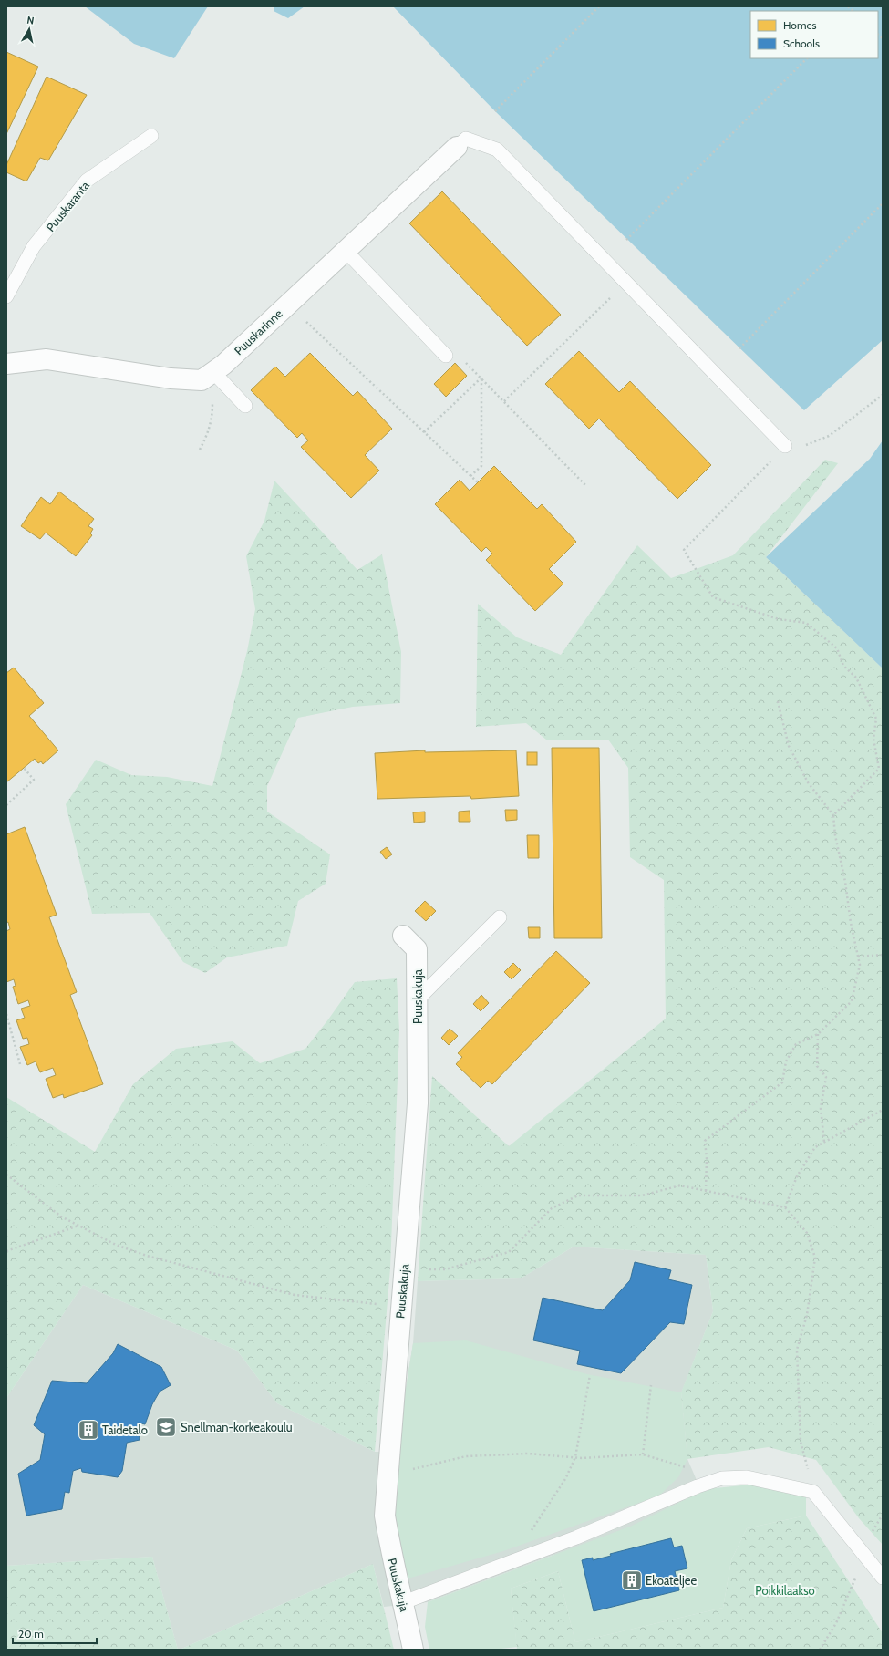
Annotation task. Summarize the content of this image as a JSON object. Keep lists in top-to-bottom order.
{
  "streets": {
    "street": ["Puuskarinne", "Puuskakuja"],
    "lane": ["Puuskaranta"]
  },
  "parks": ["Poikkilaakso"],
  "places": {
    "school or university": ["Snellman-korkeakoulu"],
    "building": ["Taidetalo", "Ekoateljee"]
  },
  "legend": ["Homes", "Schools"],
  "scale_bar": "20 m",
  "north": "top"
}
